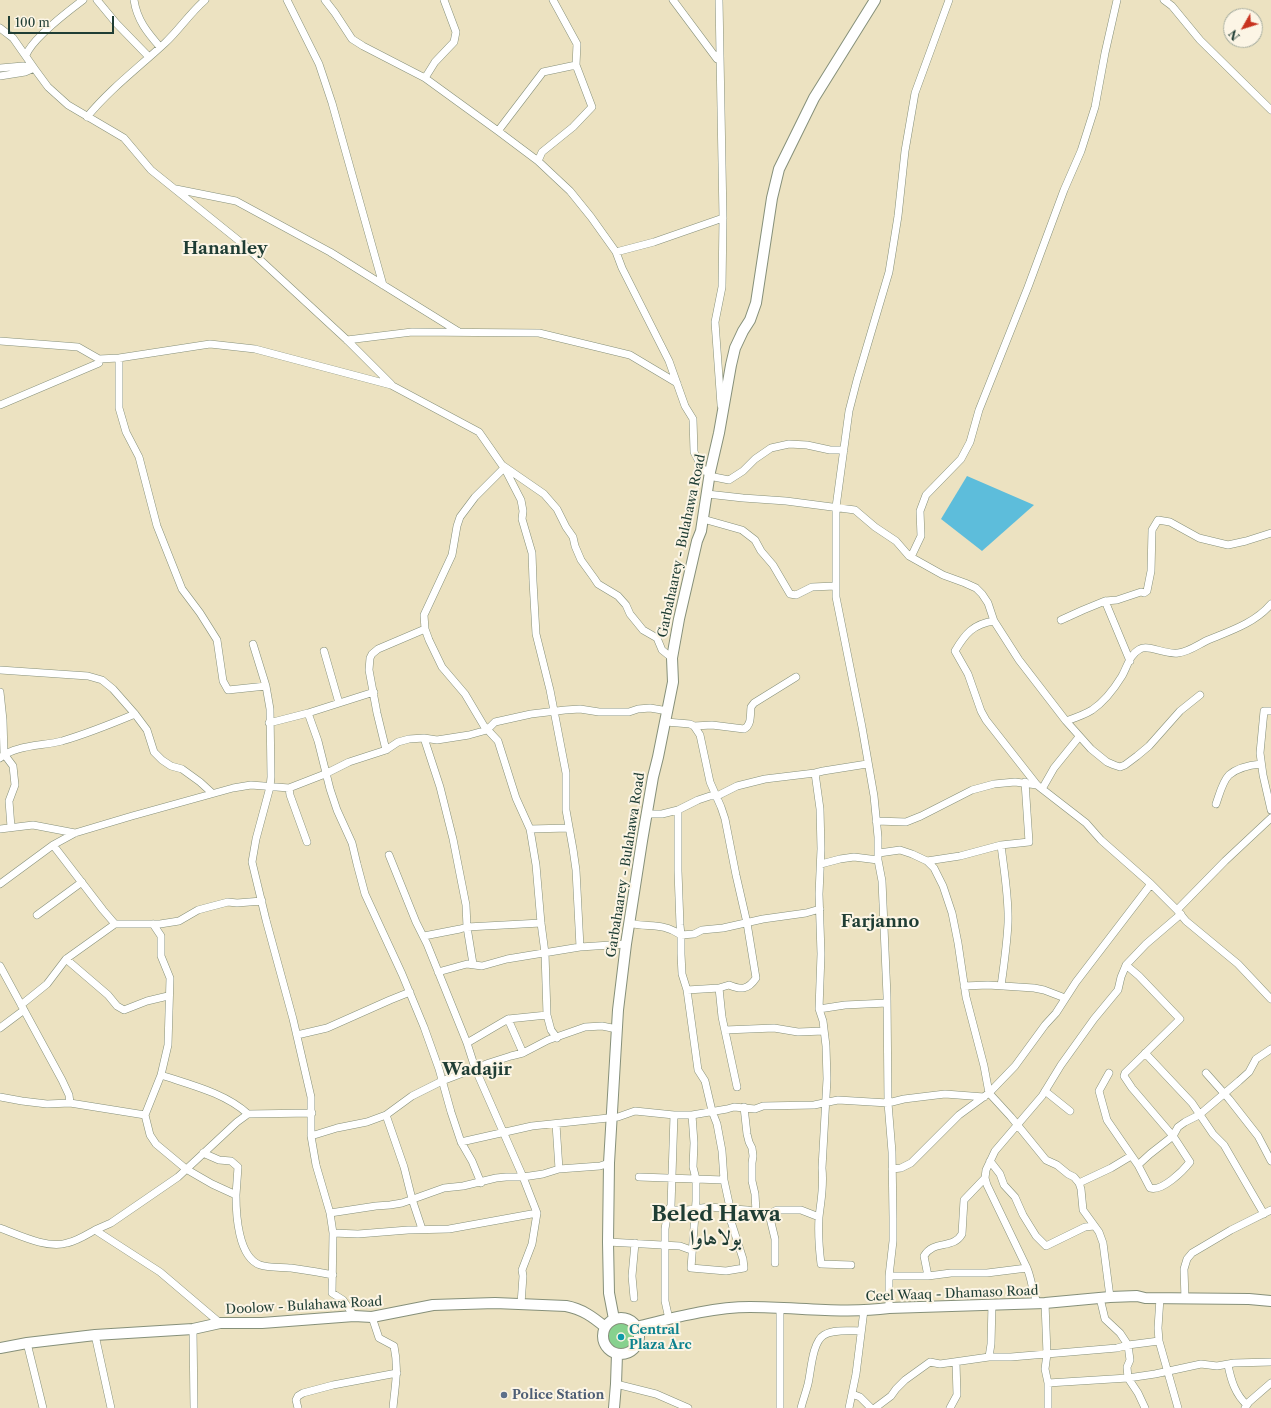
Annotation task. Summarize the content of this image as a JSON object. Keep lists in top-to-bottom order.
{
  "streets": {
    "main road": ["Garbahaarey - Bulahawa Road", "Ceel Waaq - Dhamaso Road", "Doolow - Bulahawa Road"]
  },
  "crossings": [
    ["Garbahaarey - Bulahawa Road", "Ceel Waaq - Dhamaso Road"],
    ["Garbahaarey - Bulahawa Road", "Doolow - Bulahawa Road"],
    ["Ceel Waaq - Dhamaso Road", "Doolow - Bulahawa Road"]
  ],
  "districts": [
    "Hananley",
    "Farjanno",
    "Wadajir",
    "Beled Hawa بولاهاوا"
  ],
  "places": ["Central Plaza Arc", "Police Station"],
  "scale_bar": "100 m",
  "north": "bottom left"
}
